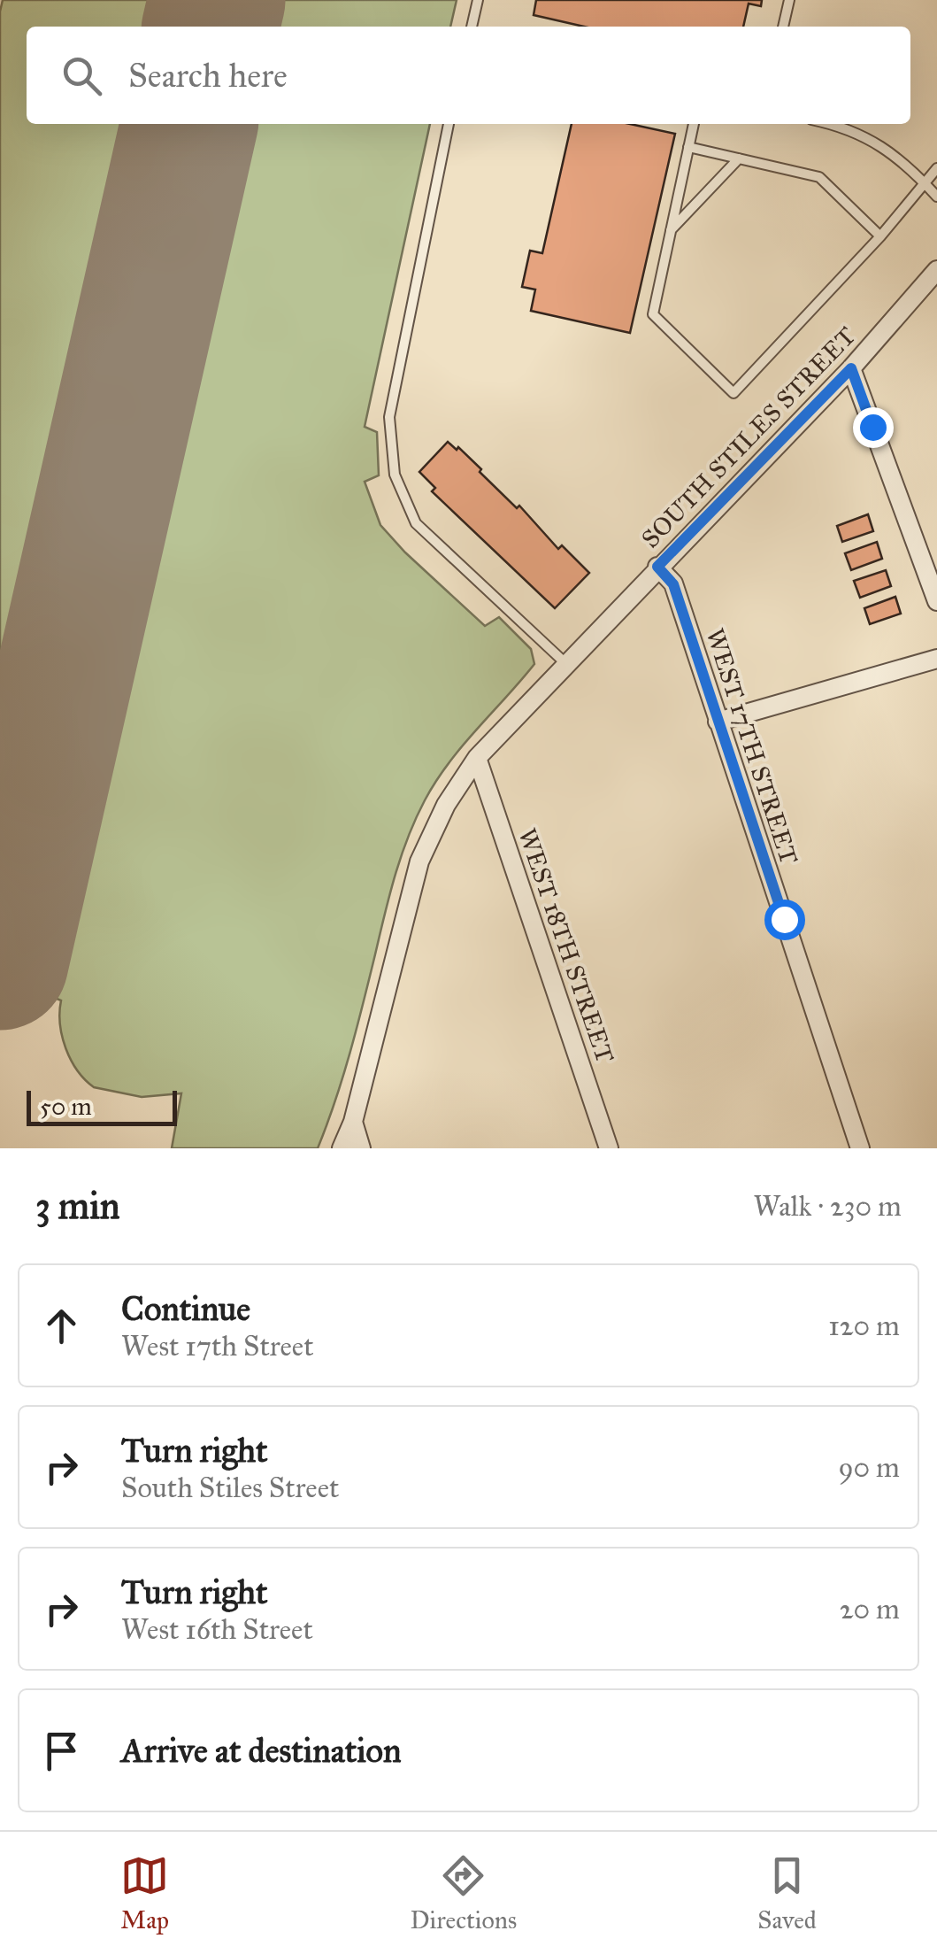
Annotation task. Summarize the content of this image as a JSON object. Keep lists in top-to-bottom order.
{
  "streets": {
    "street": ["SOUTH STILES STREET", "WEST 17TH STREET", "WEST 18TH STREET"]
  },
  "crossings": [
    ["SOUTH STILES STREET", "WEST 17TH STREET"],
    ["SOUTH STILES STREET", "WEST 18TH STREET"]
  ],
  "scale_bar": "50 m",
  "page": {
    "search": "Search here",
    "scale": "50 m",
    "heading": ["3 min", "Walk · 230 m"],
    "list": [
      ["Continue", "West 17th Street", "120 m"],
      ["Turn right", "South Stiles Street", "90 m"],
      ["Turn right", "West 16th Street", "20 m"],
      "Arrive at destination"
    ],
    "nav": ["Map", "Directions", "Saved"]
  }
}
